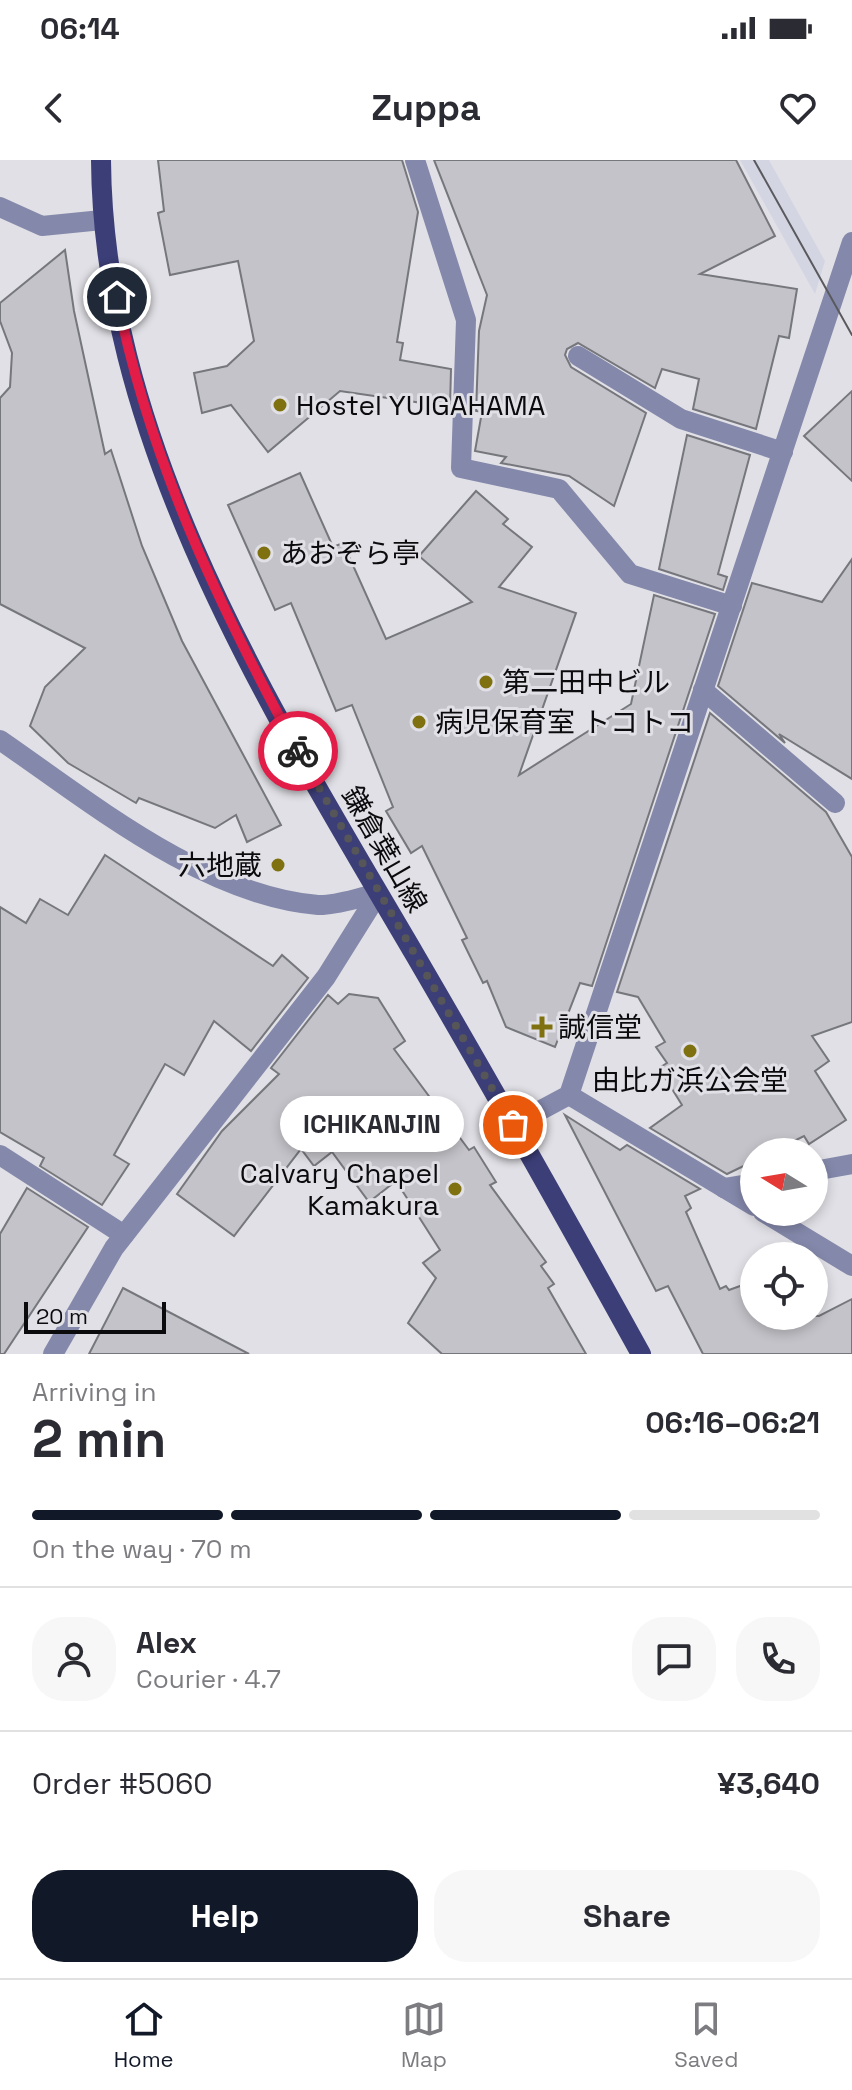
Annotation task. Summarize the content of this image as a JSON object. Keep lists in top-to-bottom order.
{
  "streets": {
    "main road": ["鎌倉葉山線"]
  },
  "places": {
    "other": [
      "Hostel YUIGAHAMA",
      "あおぞら亭",
      "第二田中ビル",
      "病児保育室 トコトコ",
      "六地蔵",
      "由比ガ浜公会堂",
      "ICHIKANJIN",
      "Calvary Chapel Kamakura"
    ],
    "health": ["誠信堂"]
  },
  "scale_bar": "20 m",
  "north": "left",
  "page": {
    "status": "06:14",
    "header": "Zuppa",
    "bubble": "ICHIKANJIN",
    "scale": "20 m",
    "heading": ["2 min", "Arriving in", "06:16–06:21"],
    "panel": [
      "Alex",
      "Courier · 4.7",
      "Order #5060",
      "¥3,640"
    ],
    "bar": "On the way · 70 m",
    "buttons": ["Help", "Share"],
    "tabs": ["Home", "Map", "Saved"]
  }
}
